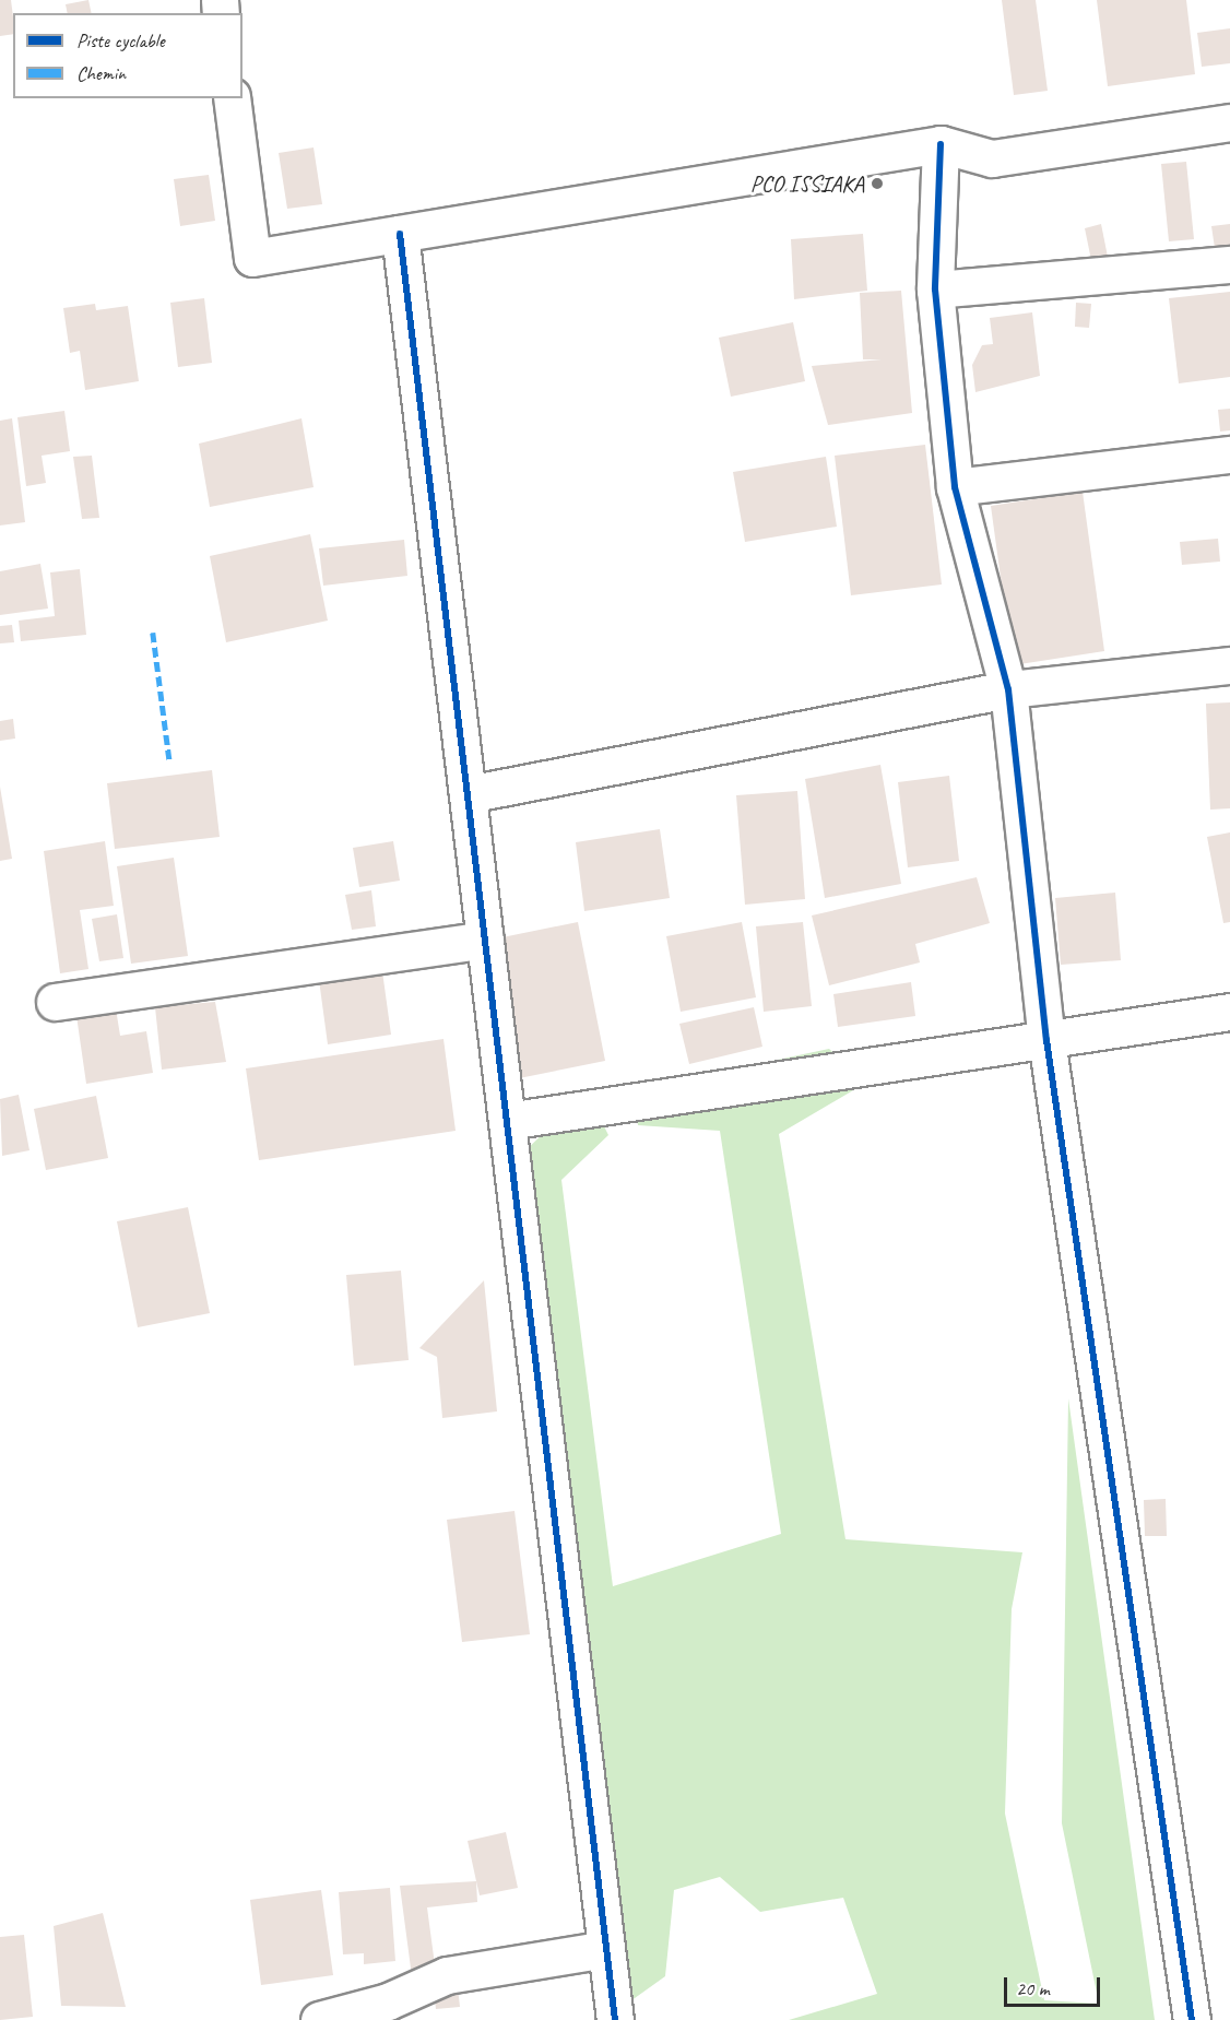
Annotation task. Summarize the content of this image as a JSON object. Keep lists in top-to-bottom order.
{
  "places": ["PCO ISSIAKA"],
  "legend": ["Piste cyclable", "Chemin"],
  "scale_bar": "20 m"
}
